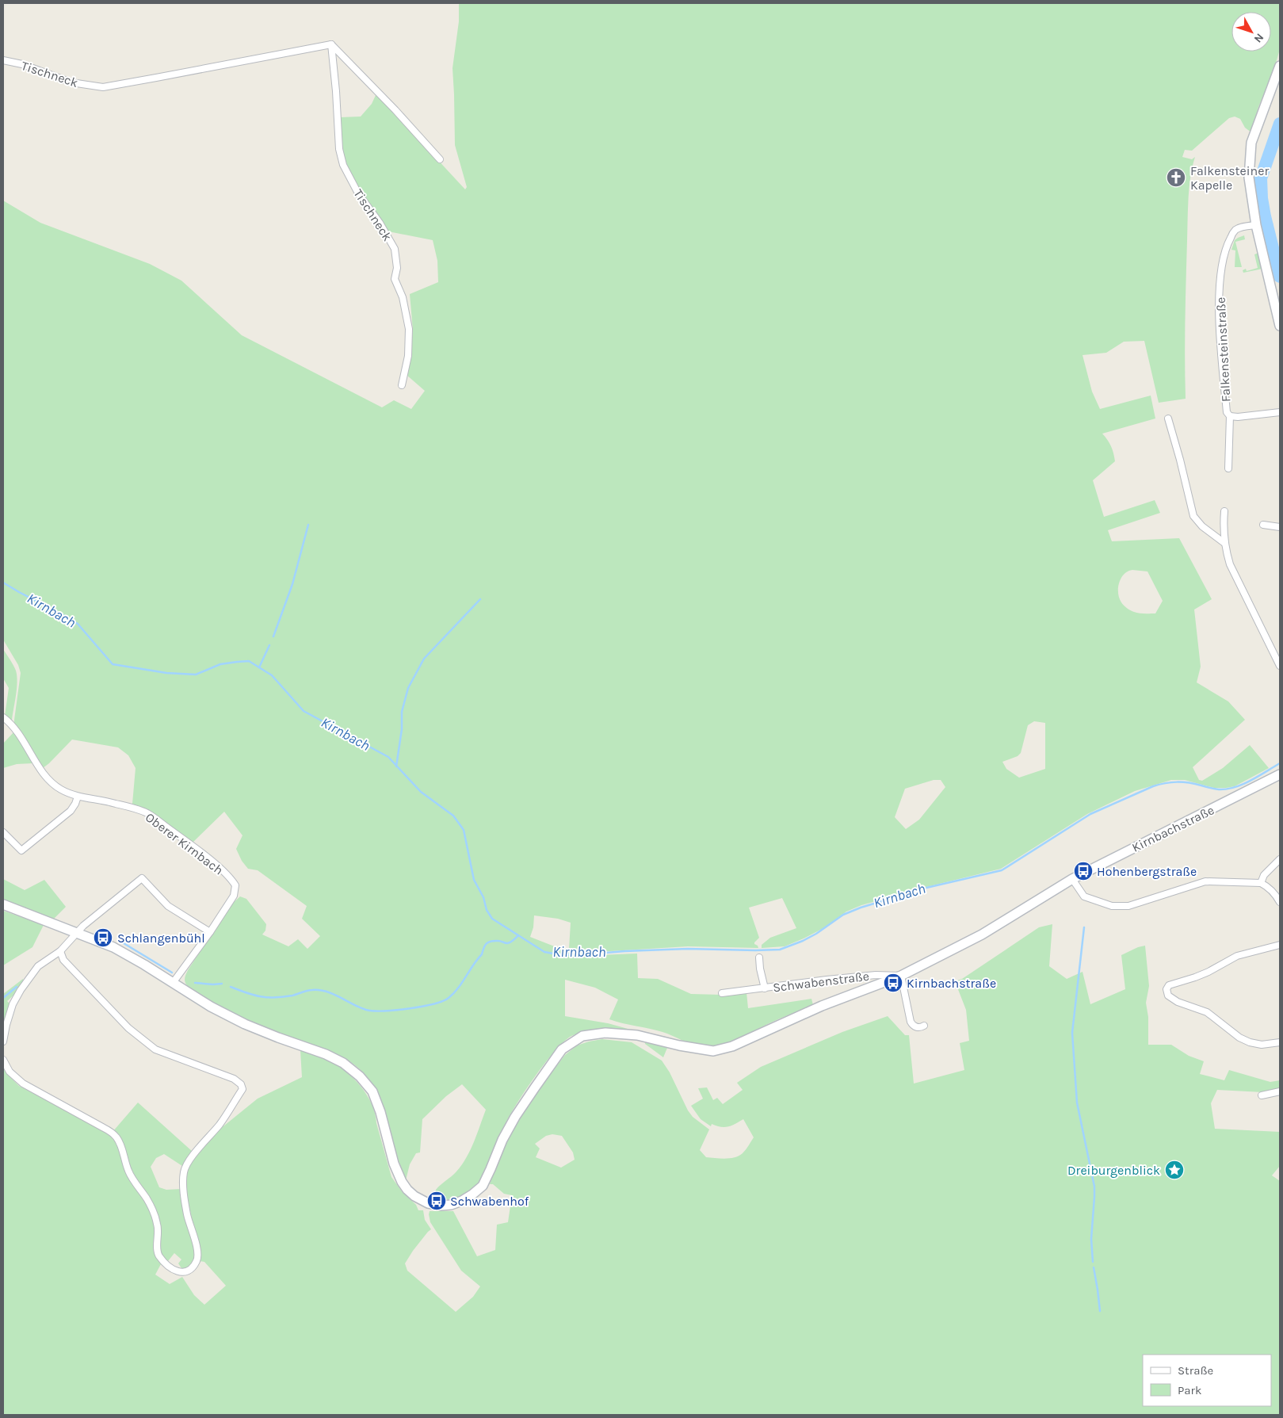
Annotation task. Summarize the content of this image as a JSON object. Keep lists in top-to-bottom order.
{
  "streets": {
    "main road": ["Kirnbachstraße"],
    "street": [
      "Tischneck",
      "Falkensteinstraße",
      "Oberer Kirnbach",
      "Schwabenstraße"
    ]
  },
  "crossings": [
    ["Kirnbachstraße", "Oberer Kirnbach"],
    ["Kirnbachstraße", "Schwabenstraße"]
  ],
  "water": ["Kirnbach"],
  "places": {
    "church": ["Falkensteiner Kapelle"],
    "bus stop": [
      "Hohenbergstraße",
      "Schlangenbühl",
      "Kirnbachstraße",
      "Schwabenhof"
    ],
    "place": ["Dreiburgenblick"]
  },
  "legend": ["Straße", "Park"],
  "north": "bottom right"
}
